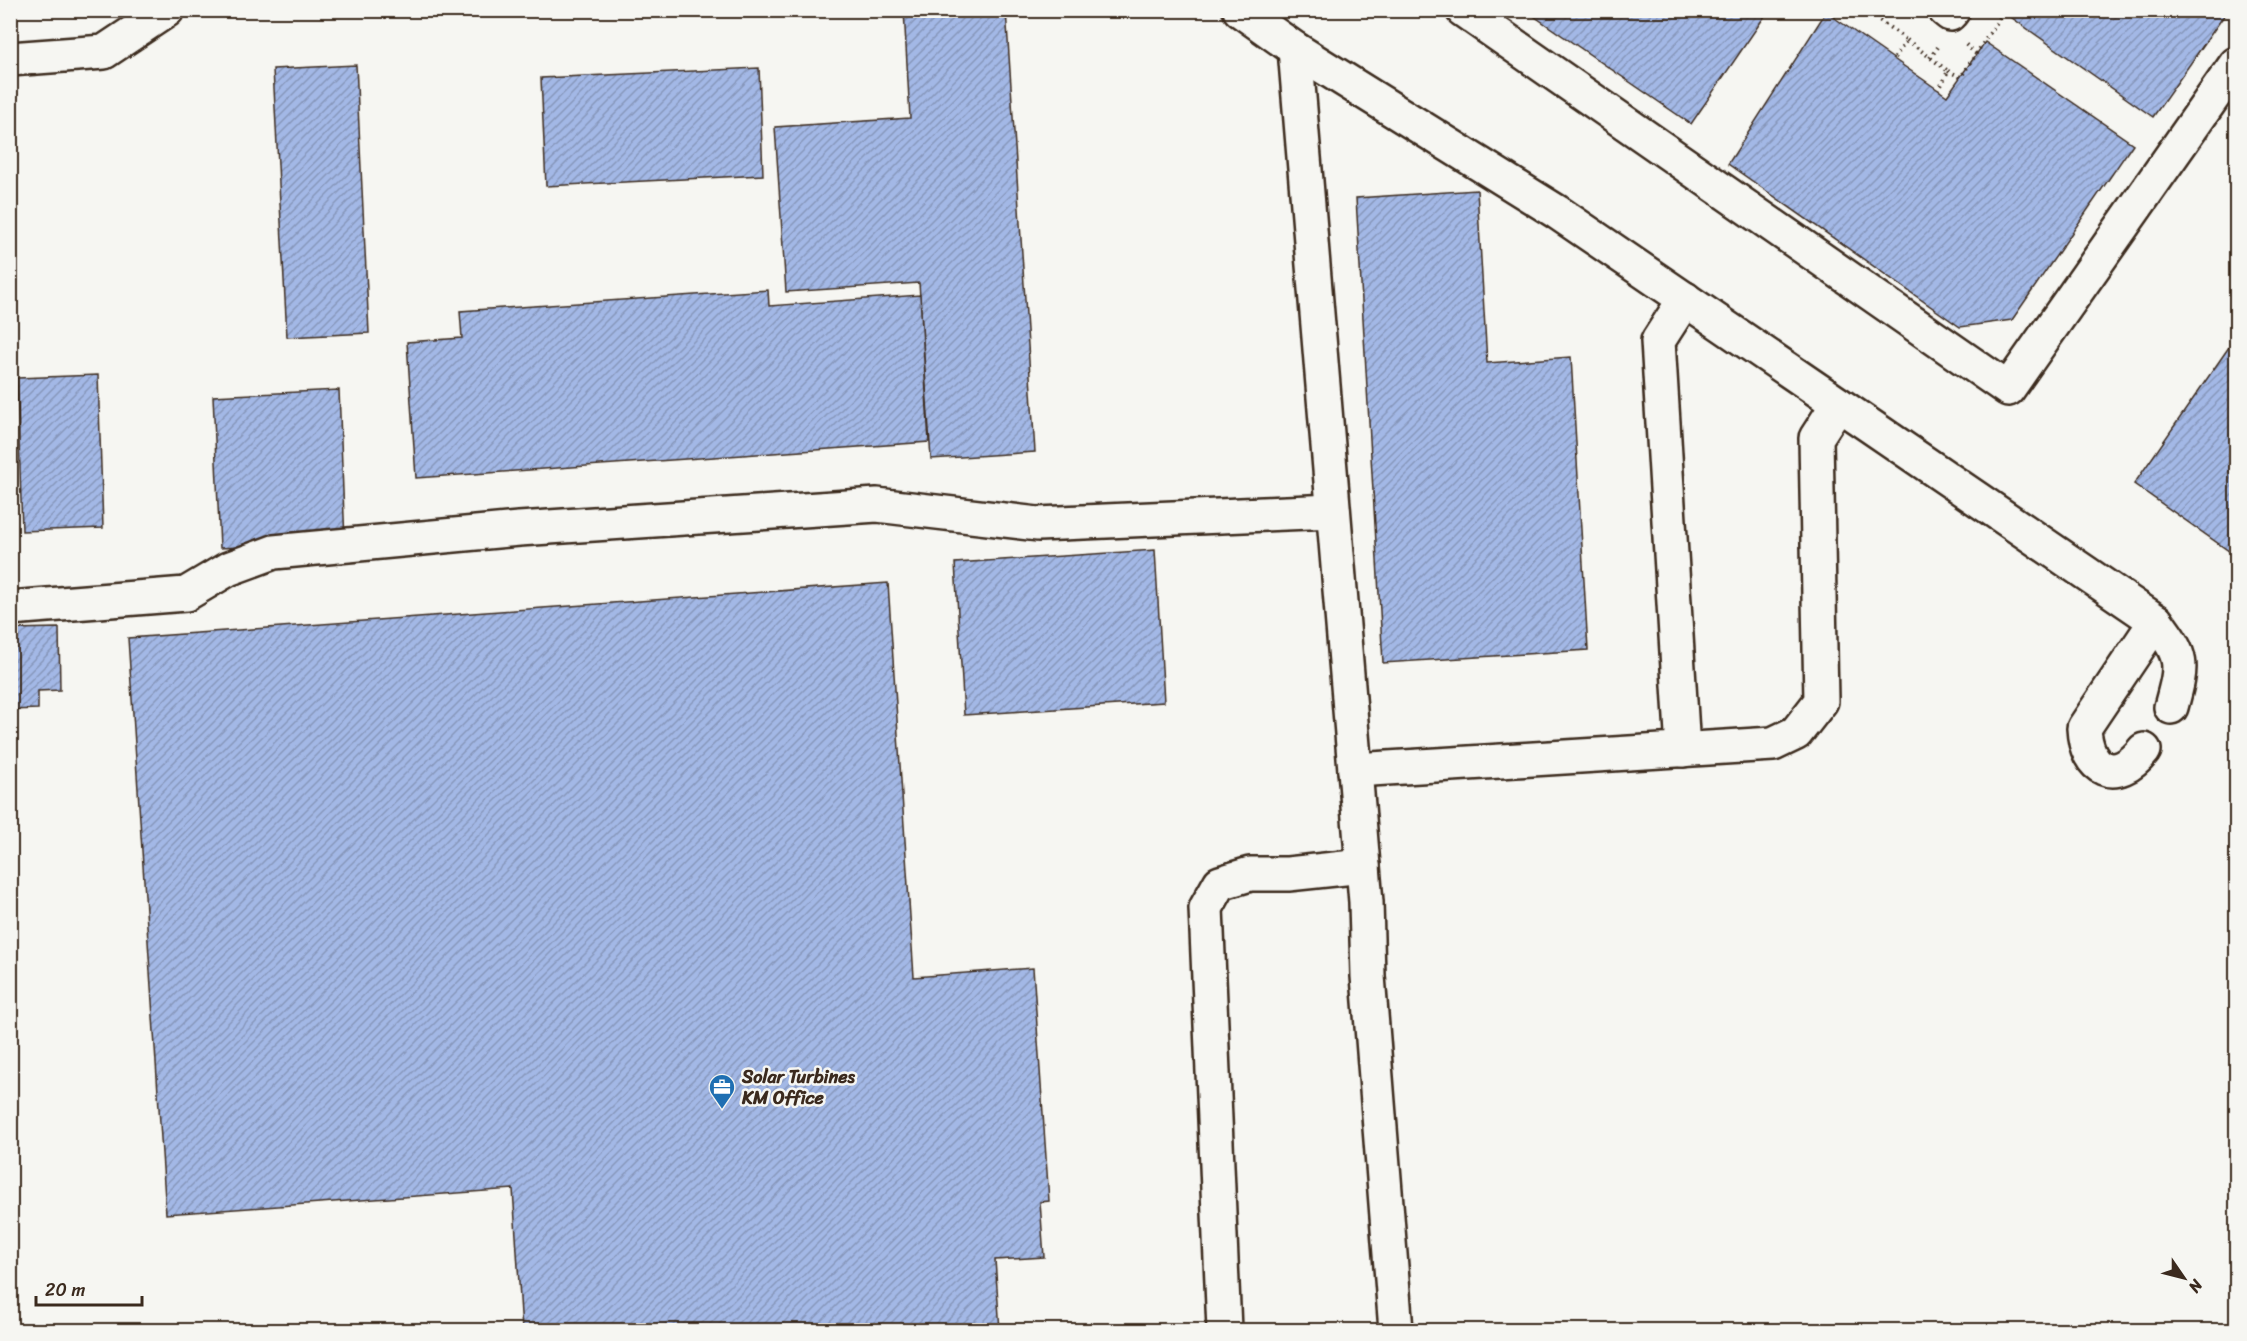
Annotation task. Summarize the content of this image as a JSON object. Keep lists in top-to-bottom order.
{
  "places": {
    "office": ["Solar Turbines KM Office"]
  },
  "scale_bar": "20 m",
  "north": "bottom right"
}
